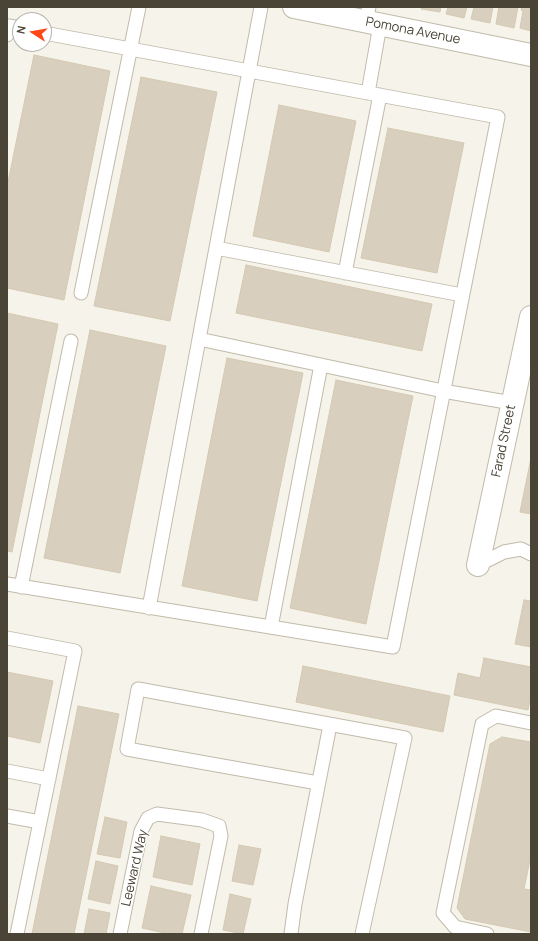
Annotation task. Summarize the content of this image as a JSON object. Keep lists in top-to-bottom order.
{
  "streets": {
    "street": ["Pomona Avenue", "Farad Street"],
    "lane": ["Leeward Way"]
  },
  "north": "left"
}
